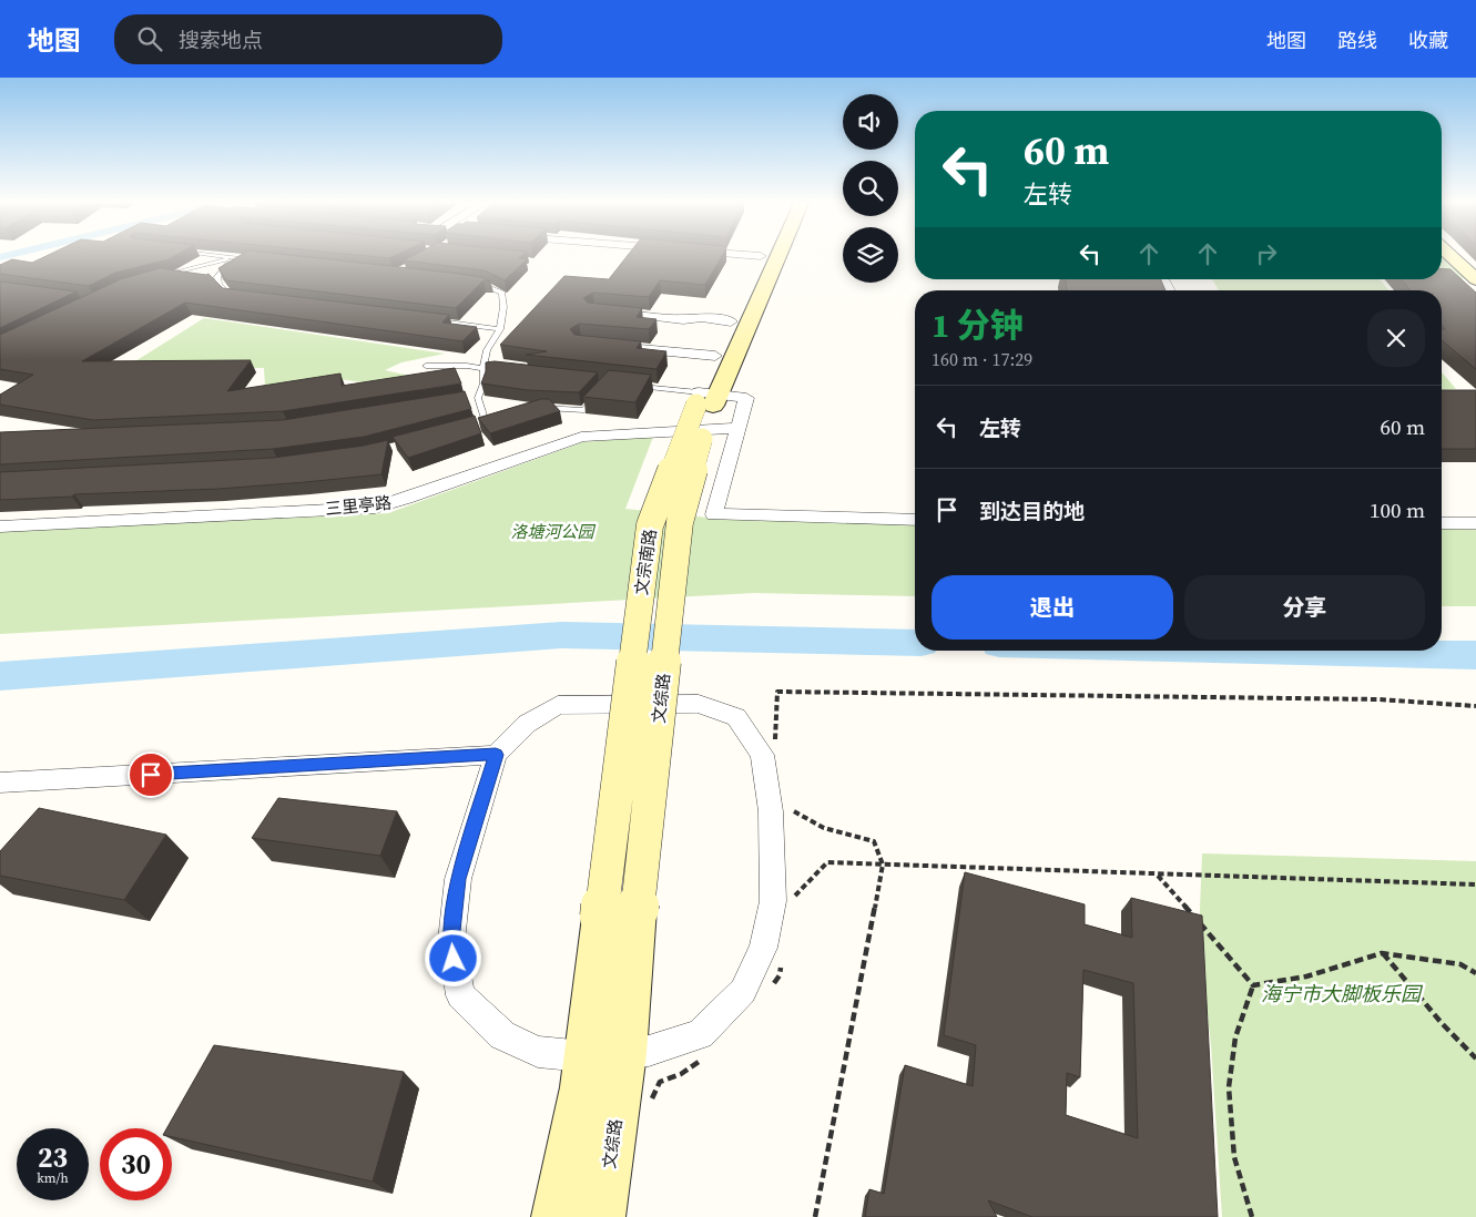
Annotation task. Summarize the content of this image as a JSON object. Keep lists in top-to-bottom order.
{
  "streets": {
    "main road": ["文宗南路", "文综路"],
    "street": ["三里亭路"]
  },
  "crossings": [
    ["文宗南路", "文综路"]
  ],
  "parks": ["洛塘河公园", "海宁市大脚板乐园"],
  "page": {
    "header": "地图",
    "search": "搜索地点",
    "nav": ["地图", "路线", "收藏"],
    "turn": ["60 m", "左转"],
    "heading": ["1 分钟", "160 m · 17:29"],
    "list": [
      {
        "name": "左转",
        "value": "60 m"
      },
      {
        "name": "到达目的地",
        "value": "100 m"
      }
    ],
    "buttons": ["退出", "分享"],
    "speed": "23 km/h",
    "limit": "30"
  }
}
